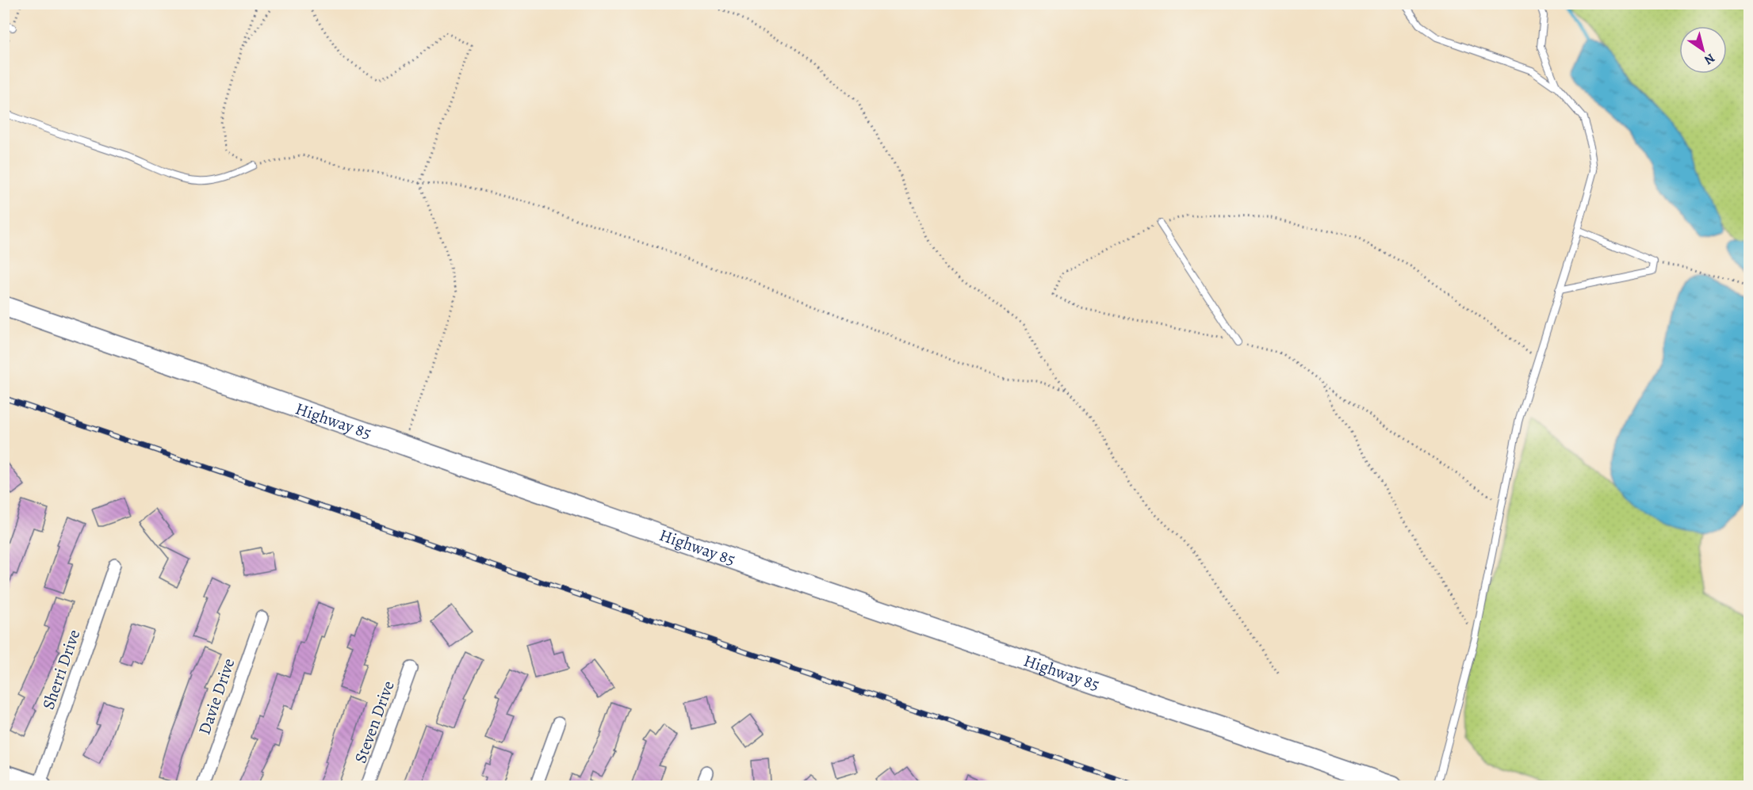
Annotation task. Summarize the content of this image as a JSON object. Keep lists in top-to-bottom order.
{
  "streets": {
    "main road": ["Highway 85"],
    "street": ["Sherri Drive", "Davie Drive", "Steven Drive"]
  },
  "north": "bottom right"
}
